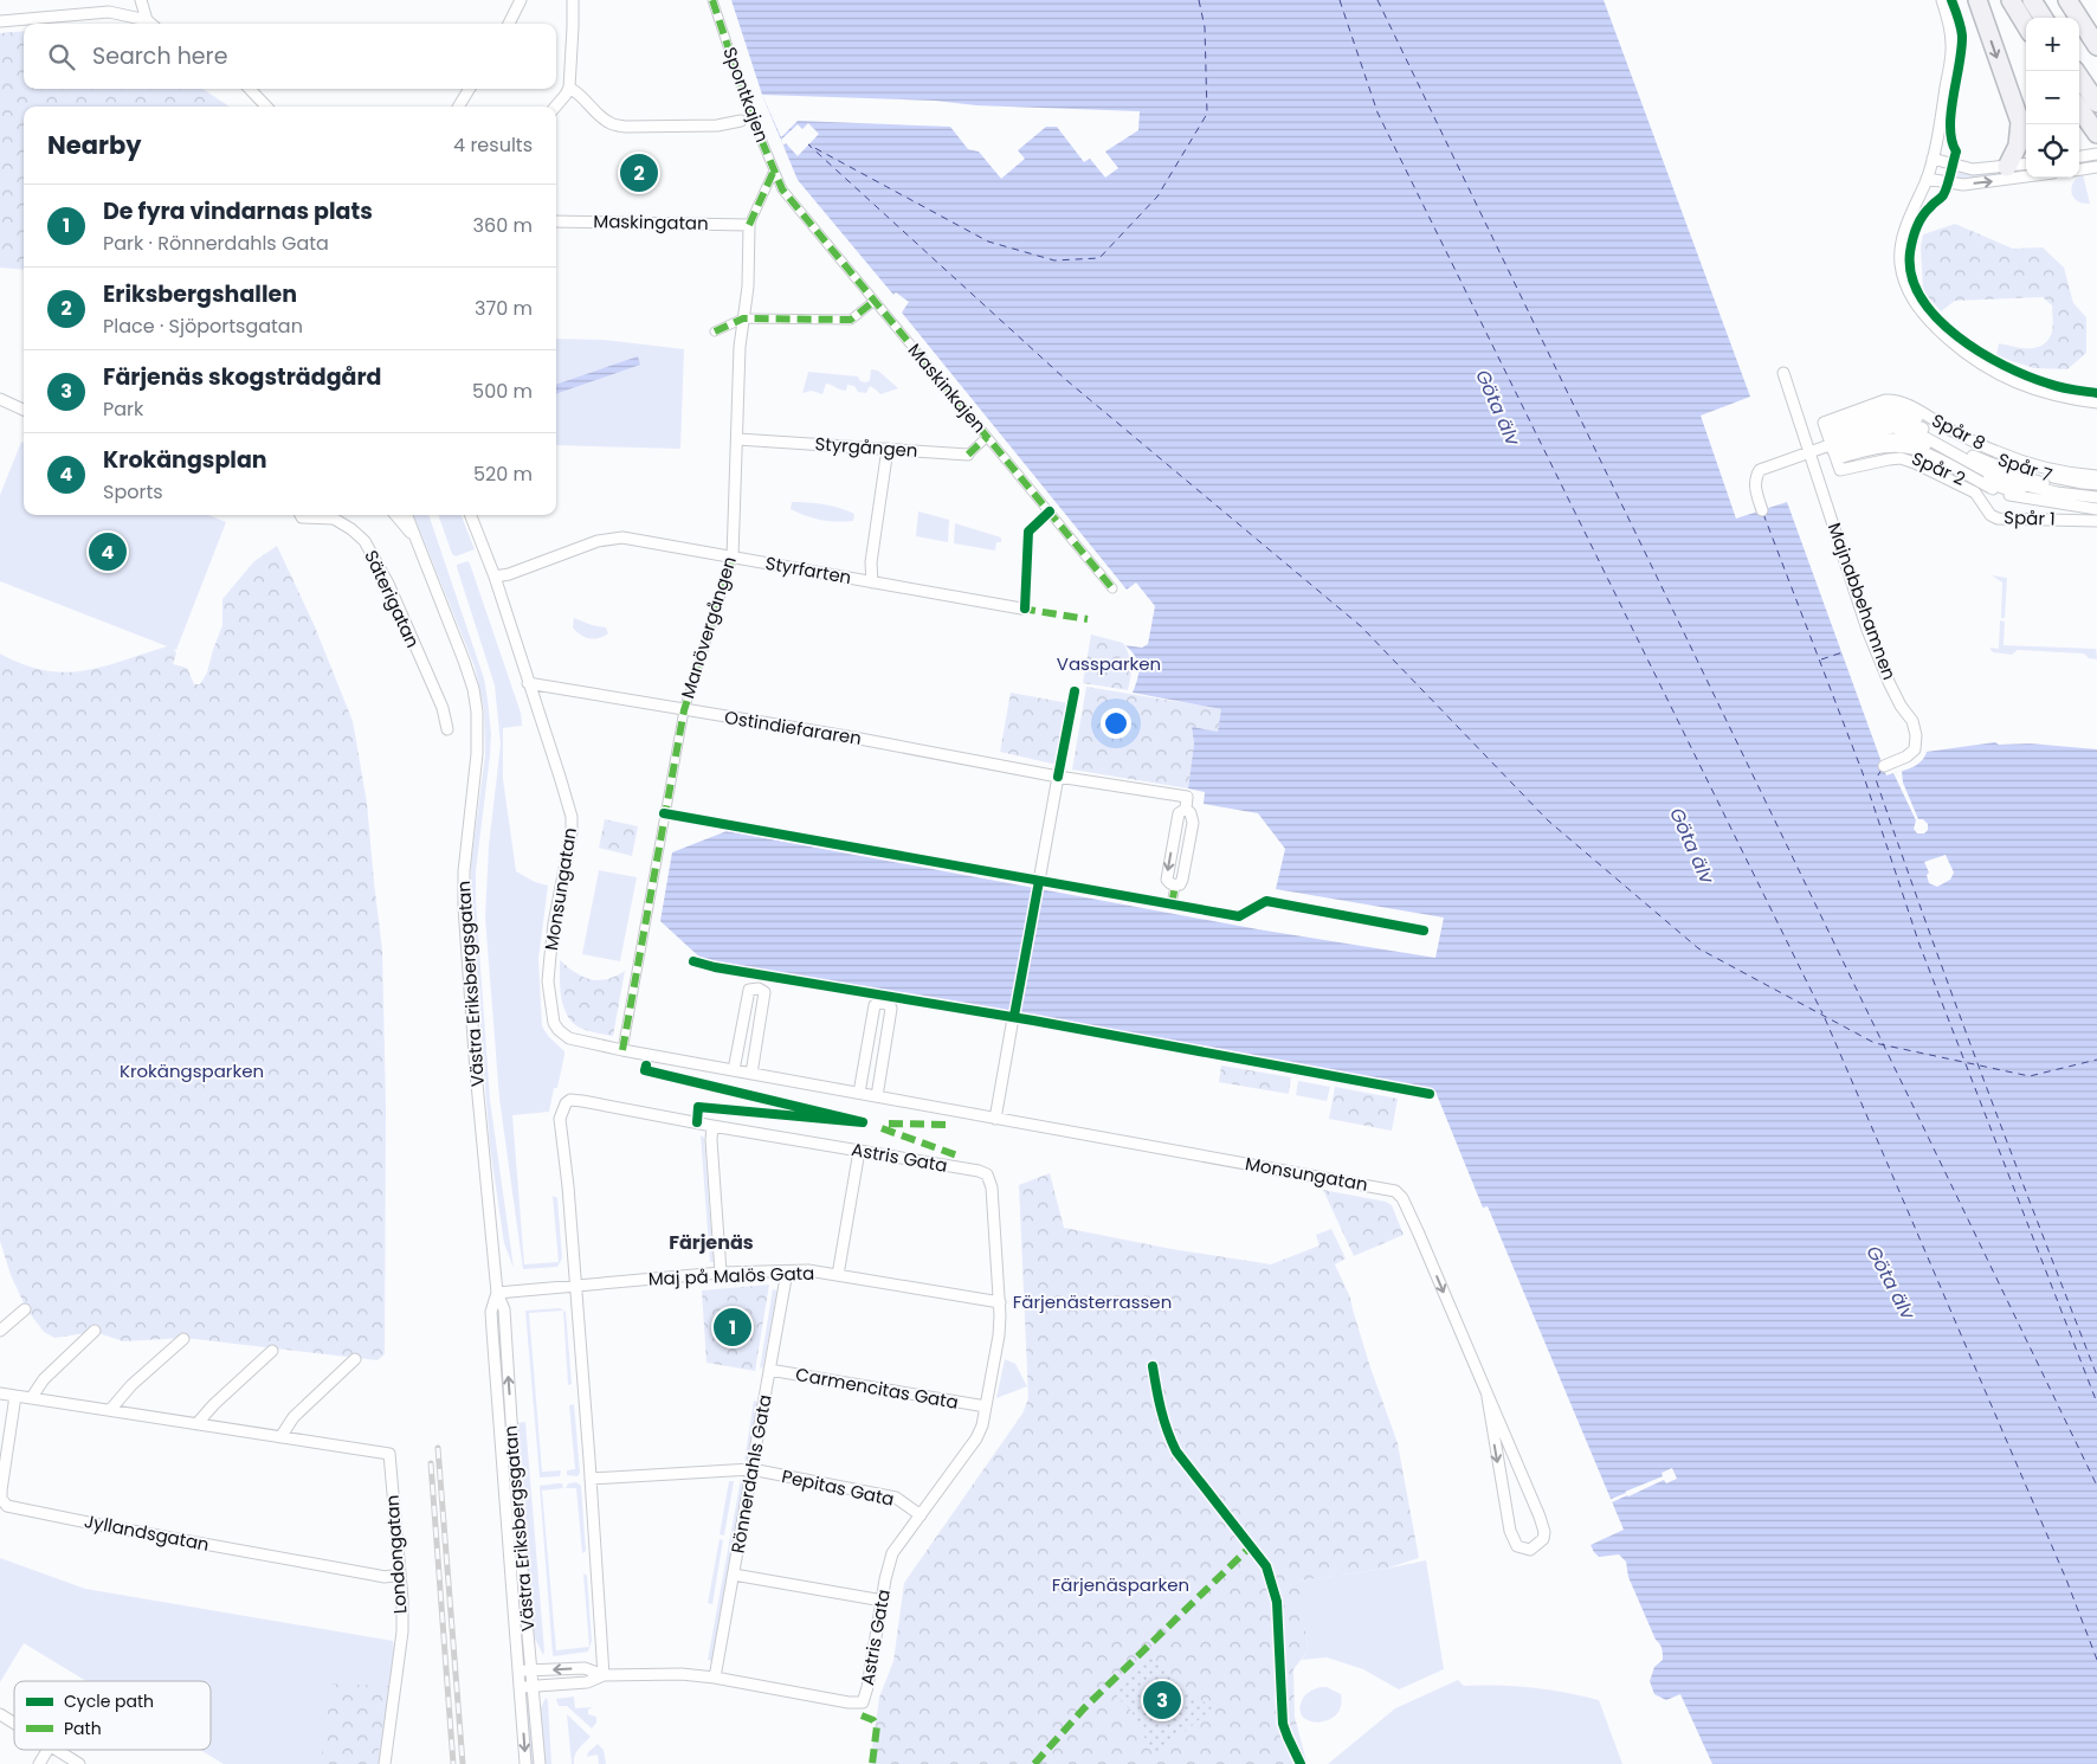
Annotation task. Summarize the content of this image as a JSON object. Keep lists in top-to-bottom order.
{
  "streets": {
    "street": [
      "Spontkajen",
      "Maskingatan",
      "Maskinkajen",
      "Spår 8",
      "Styrgången",
      "Spår 7",
      "Spår 2",
      "Spår 1",
      "Styrfarten",
      "Säterigatan",
      "Majnabbehamnen",
      "Manövergången",
      "Ostindiefararen",
      "Monsungatan",
      "Västra Eriksbergsgatan",
      "Astris Gata",
      "Maj på Malös Gata",
      "Carmencitas Gata",
      "Rönnerdahls Gata",
      "Pepitas Gata",
      "Jyllandsgatan",
      "Londongatan"
    ]
  },
  "crossings": [
    ["Spontkajen", "Maskinkajen"],
    ["Spontkajen", "Manövergången"],
    ["Maskingatan", "Manövergången"],
    ["Maskinkajen", "Styrgången"],
    ["Spår 8", "Spår 7"],
    ["Spår 8", "Spår 2"],
    ["Spår 8", "Spår 1"],
    ["Styrgången", "Manövergången"],
    ["Spår 7", "Spår 2"],
    ["Spår 7", "Spår 1"],
    ["Spår 2", "Spår 1"],
    ["Styrfarten", "Manövergången"],
    ["Styrfarten", "Monsungatan"],
    ["Manövergången", "Ostindiefararen"],
    ["Manövergången", "Monsungatan"],
    ["Ostindiefararen", "Monsungatan"],
    ["Västra Eriksbergsgatan", "Astris Gata"],
    ["Västra Eriksbergsgatan", "Maj på Malös Gata"],
    ["Astris Gata", "Maj på Malös Gata"],
    ["Astris Gata", "Carmencitas Gata"],
    ["Astris Gata", "Rönnerdahls Gata"],
    ["Astris Gata", "Pepitas Gata"],
    ["Maj på Malös Gata", "Rönnerdahls Gata"],
    ["Carmencitas Gata", "Rönnerdahls Gata"],
    ["Rönnerdahls Gata", "Pepitas Gata"],
    ["Jyllandsgatan", "Londongatan"]
  ],
  "districts": ["Färjenäs"],
  "water": ["Göta älv"],
  "parks": [
    "Vassparken",
    "Krokängsparken",
    "Färjenästerrassen",
    "Färjenäsparken"
  ],
  "legend": ["Cycle path", "Path"],
  "page": {
    "map_buttons": ["+", "−"],
    "search": "Search here",
    "heading": ["Nearby", "4 results"],
    "pins": [
      "2",
      "4",
      "1",
      "3"
    ],
    "list": [
      {
        "mark": "1",
        "name": "De fyra vindarnas plats",
        "note": "Park · Rönnerdahls Gata",
        "value": "360 m"
      },
      {
        "mark": "2",
        "name": "Eriksbergshallen",
        "note": "Place · Sjöportsgatan",
        "value": "370 m"
      },
      {
        "mark": "3",
        "name": "Färjenäs skogsträdgård",
        "note": "Park",
        "value": "500 m"
      },
      {
        "mark": "4",
        "name": "Krokängsplan",
        "note": "Sports",
        "value": "520 m"
      }
    ]
  }
}
